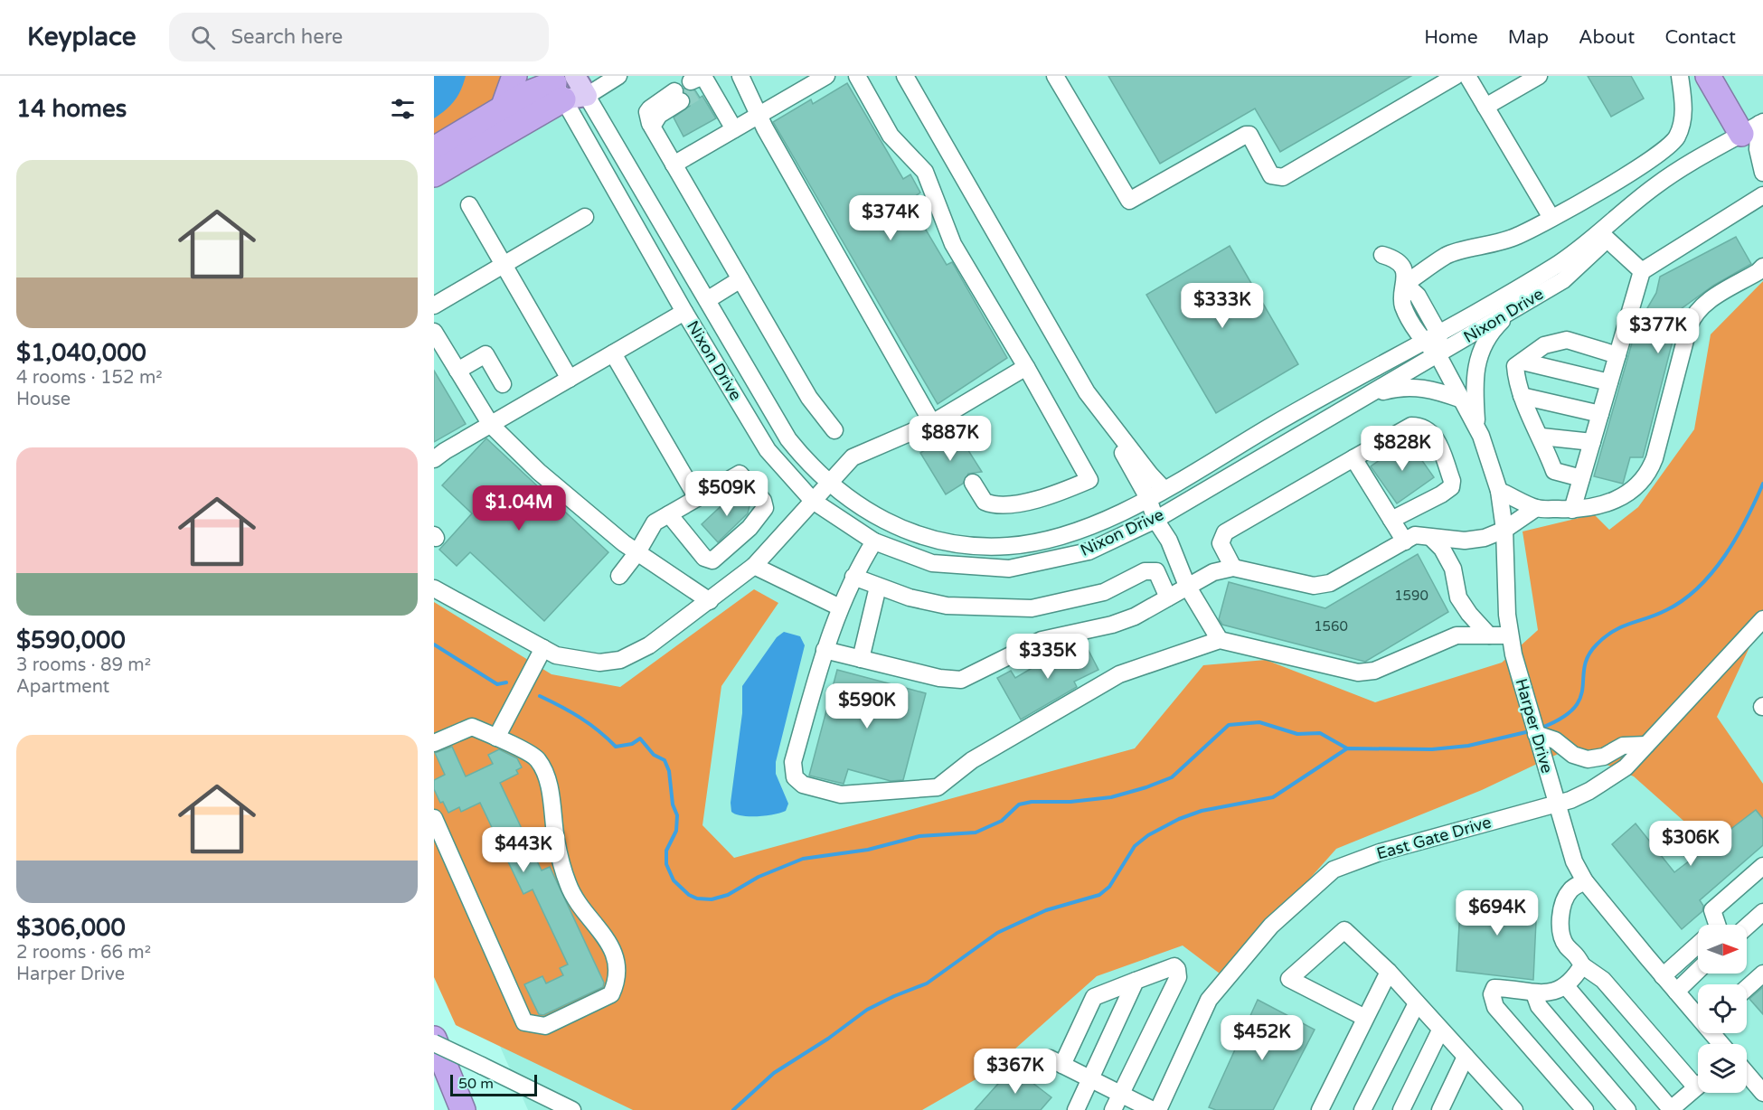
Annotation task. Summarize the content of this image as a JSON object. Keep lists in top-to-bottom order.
{
  "streets": {
    "street": ["Nixon Drive", "Harper Drive", "East Gate Drive"]
  },
  "crossings": [
    ["Nixon Drive", "Harper Drive"],
    ["Harper Drive", "East Gate Drive"]
  ],
  "house_numbers": ["1590", "1560"],
  "scale_bar": "50 m",
  "north": "right",
  "page": {
    "header": "Keyplace",
    "search": "Search here",
    "nav": [
      "Home",
      "Map",
      "About",
      "Contact"
    ],
    "heading": "14 homes",
    "list": [
      {
        "name": "$1,040,000",
        "note": "4 rooms · 152 m² · House"
      },
      {
        "name": "$590,000",
        "note": "3 rooms · 89 m² · Apartment"
      },
      {
        "name": "$306,000",
        "note": "2 rooms · 66 m² · Harper Drive"
      }
    ],
    "price": [
      "$374K",
      "$333K",
      "$377K",
      "$887K",
      "$828K",
      "$509K",
      "$1.04M",
      "$335K",
      "$590K",
      "$306K",
      "$443K",
      "$694K",
      "$452K",
      "$367K"
    ],
    "scale": "50 m"
  }
}
